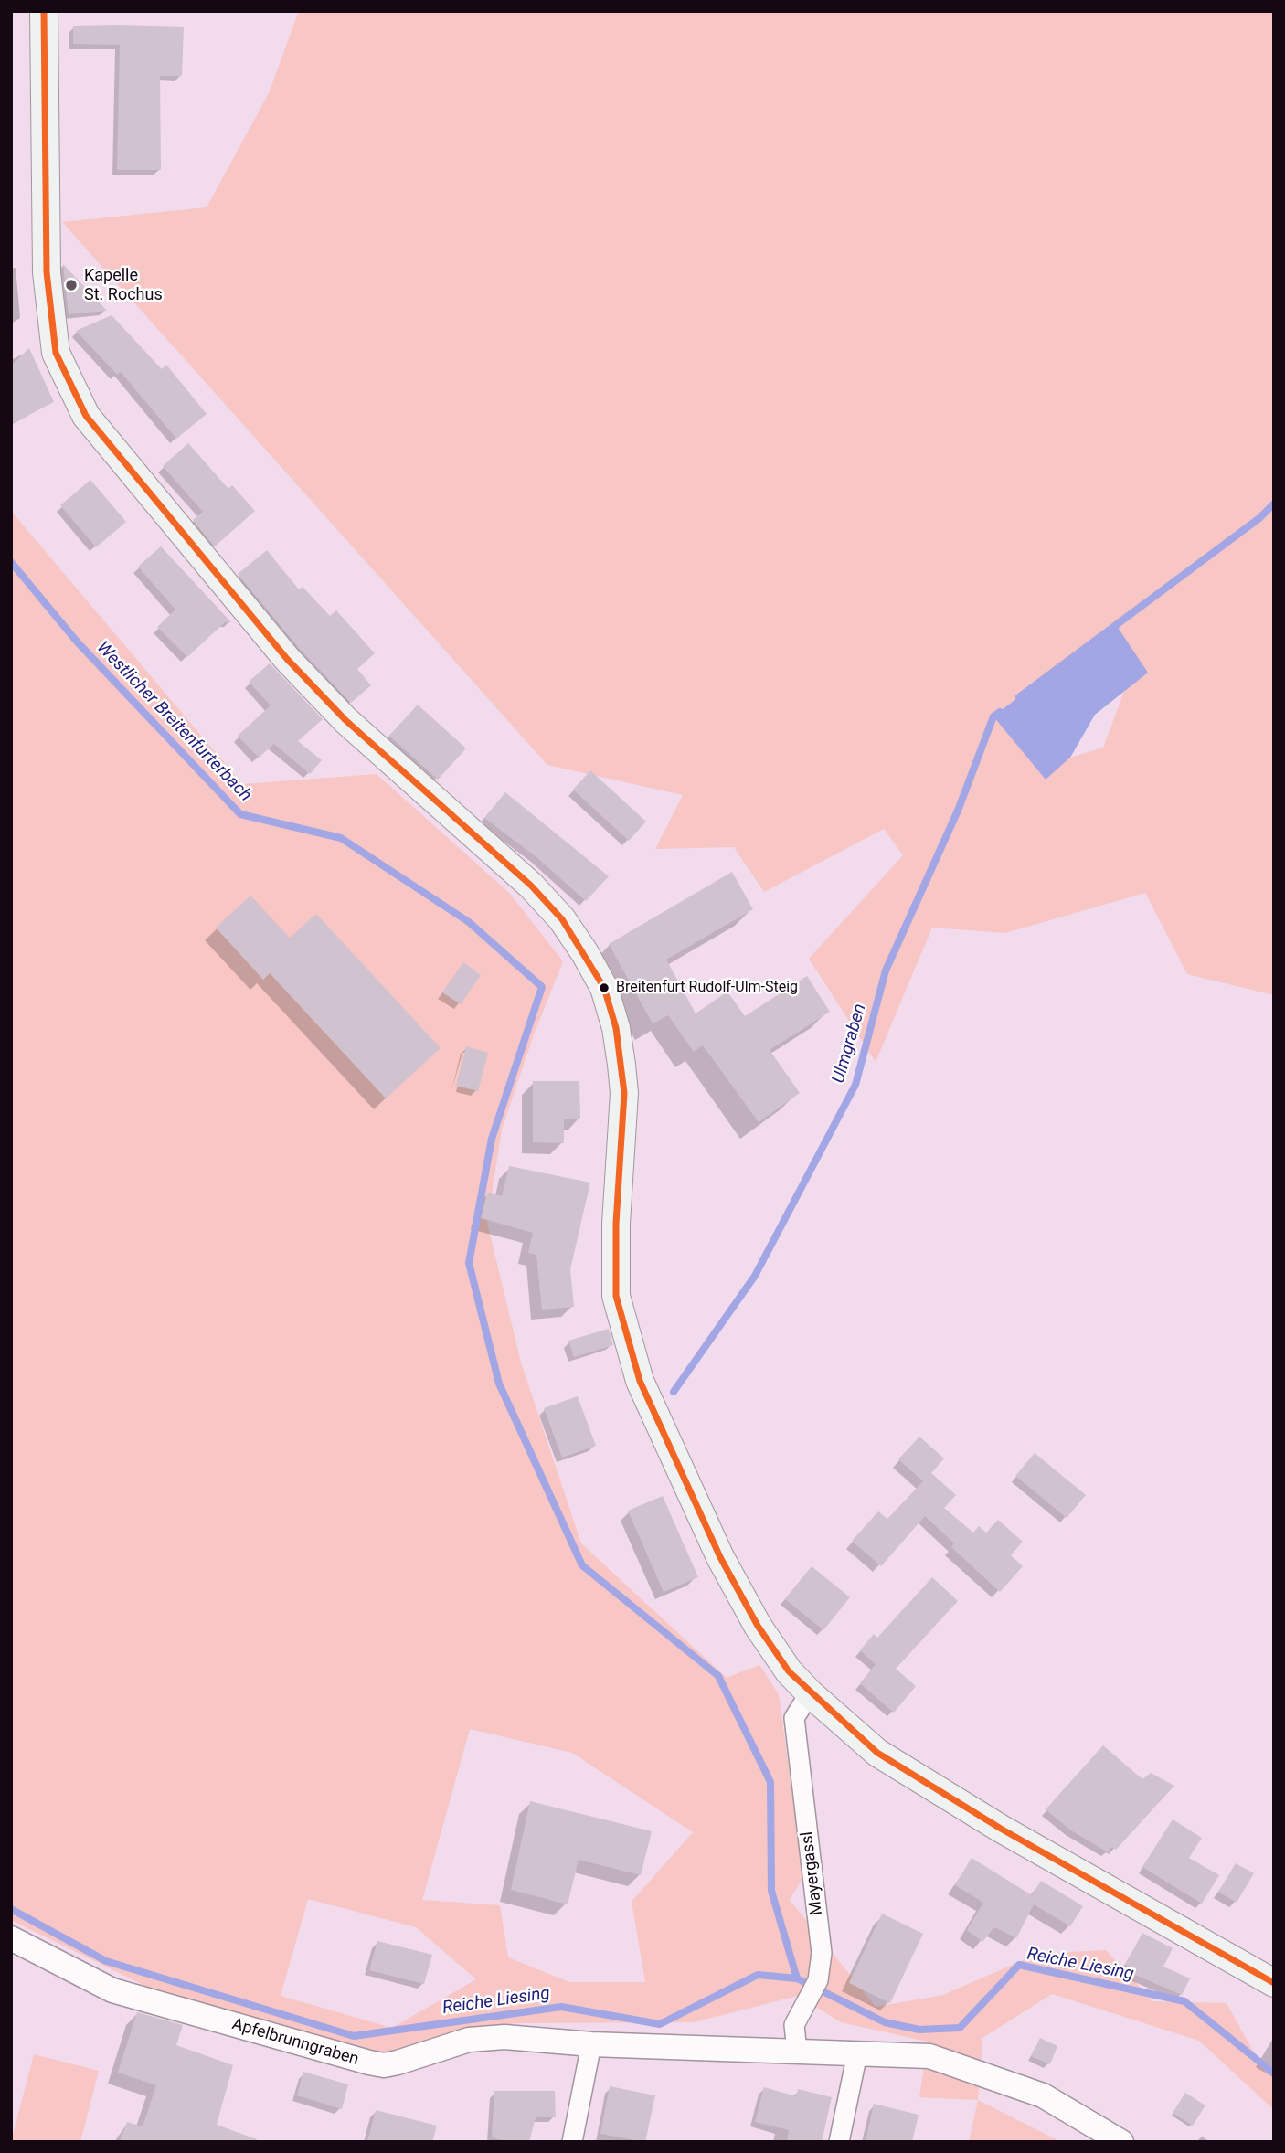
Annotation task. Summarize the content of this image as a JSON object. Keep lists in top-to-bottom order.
{
  "streets": {
    "street": ["Mayergassl", "Apfelbrunngraben"]
  },
  "crossings": [
    ["Mayergassl", "Apfelbrunngraben"]
  ],
  "water": ["Westlicher Breitenfurterbach", "Ulmgraben", "Reiche Liesing"],
  "places": ["Kapelle St. Rochus", "Breitenfurt Rudolf-Ulm-Steig"]
}
